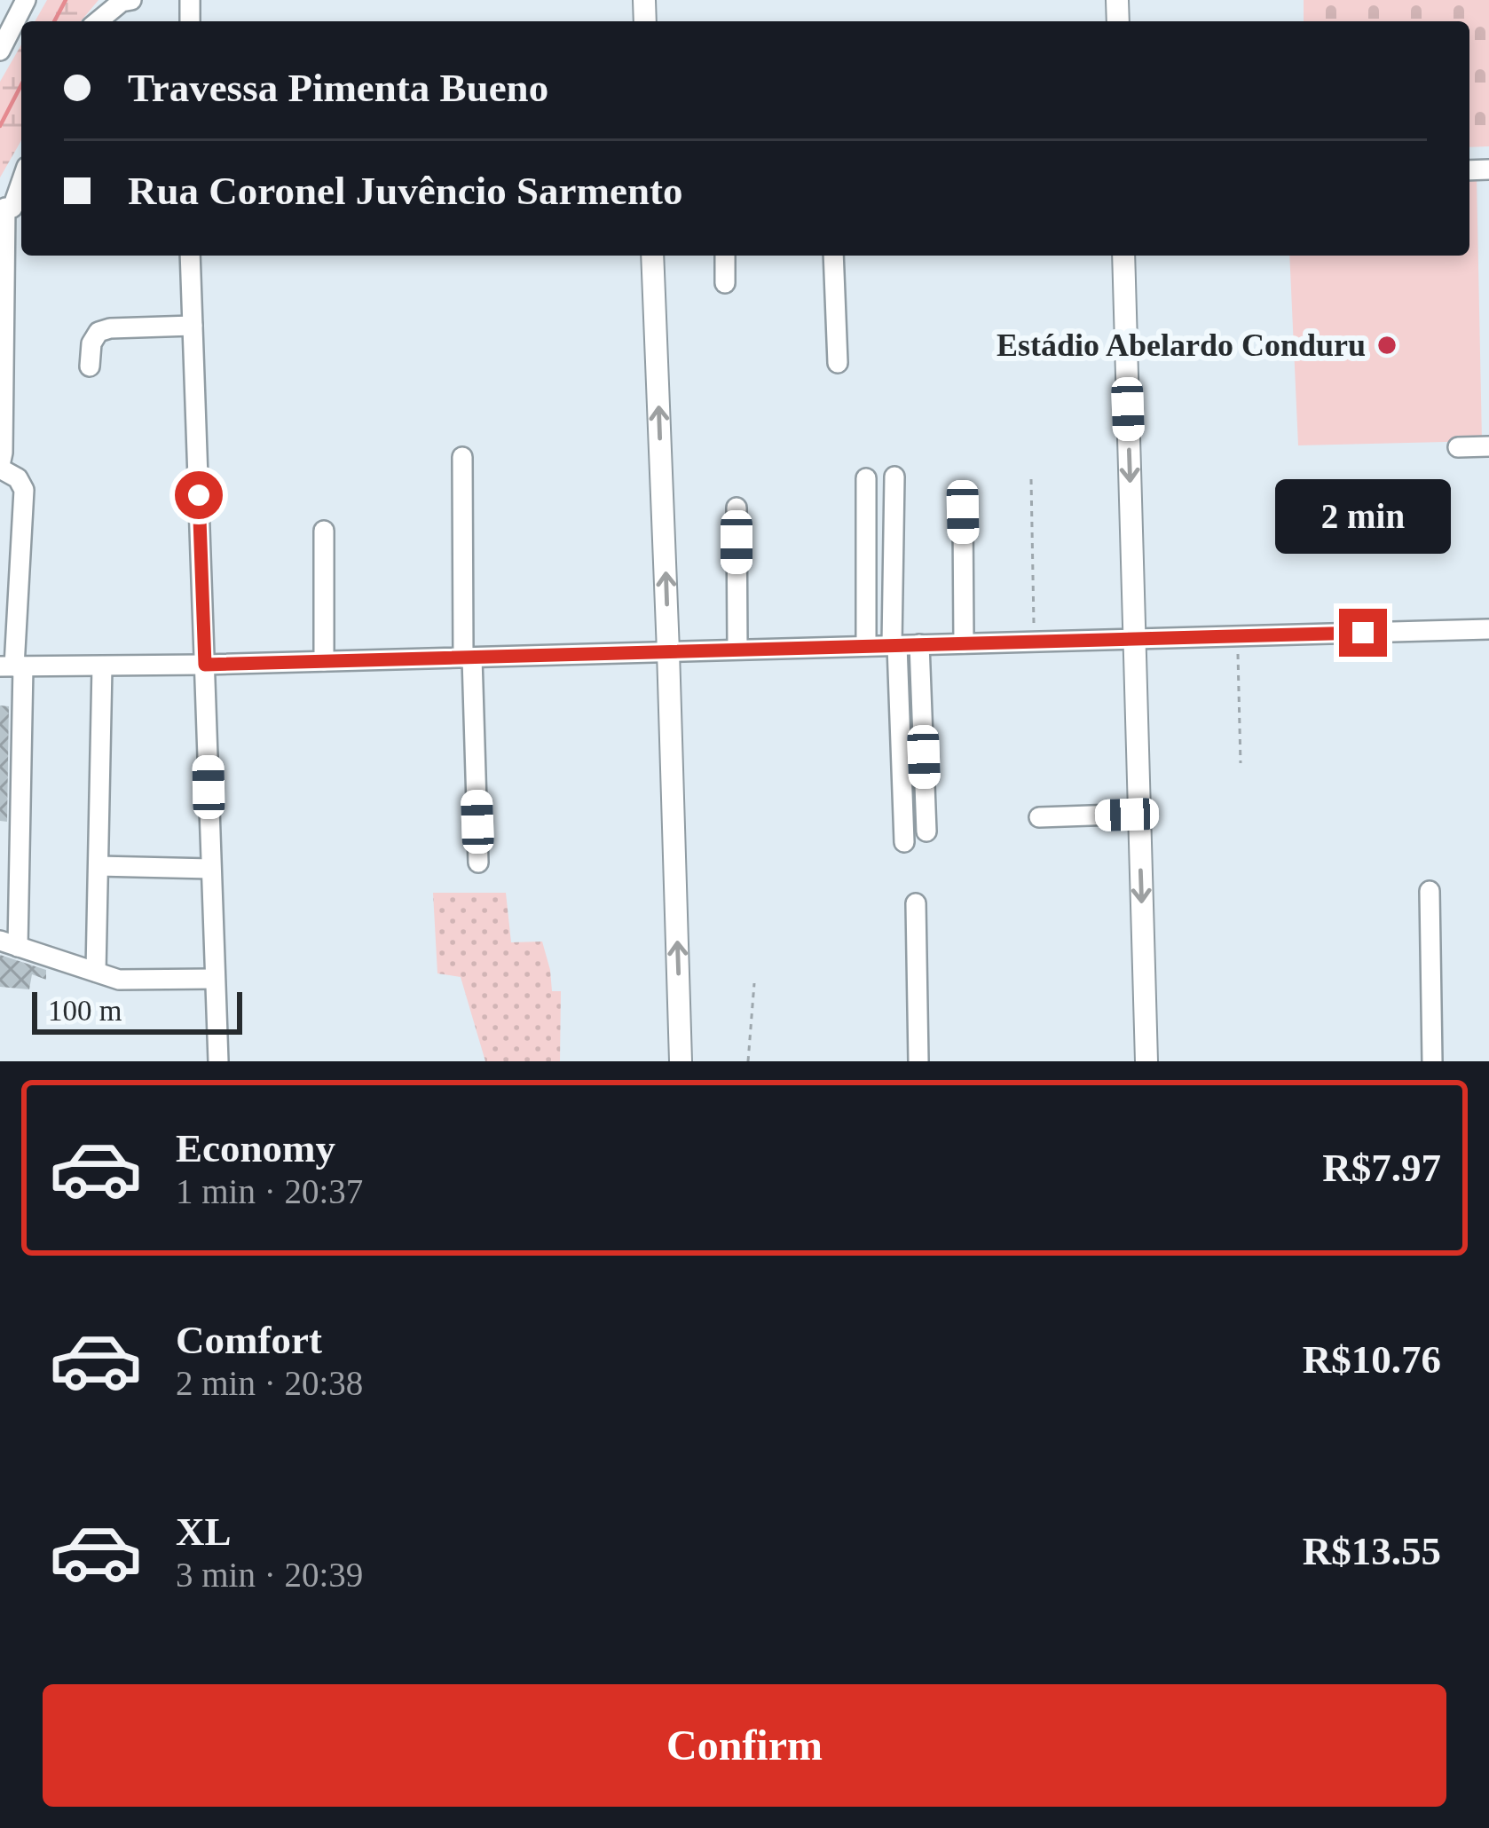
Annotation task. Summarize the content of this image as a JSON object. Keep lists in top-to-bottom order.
{
  "places": ["Estádio Abelardo Conduru"],
  "scale_bar": "100 m",
  "page": {
    "banner": ["Travessa Pimenta Bueno", "Rua Coronel Juvêncio Sarmento"],
    "bubble": "2 min",
    "scale": "100 m",
    "list": [
      {
        "name": "Economy",
        "note": "1 min · 20:37",
        "value": "R$7.97"
      },
      {
        "name": "Comfort",
        "note": "2 min · 20:38",
        "value": "R$10.76"
      },
      {
        "name": "XL",
        "note": "3 min · 20:39",
        "value": "R$13.55"
      }
    ],
    "buttons": "Confirm"
  }
}
